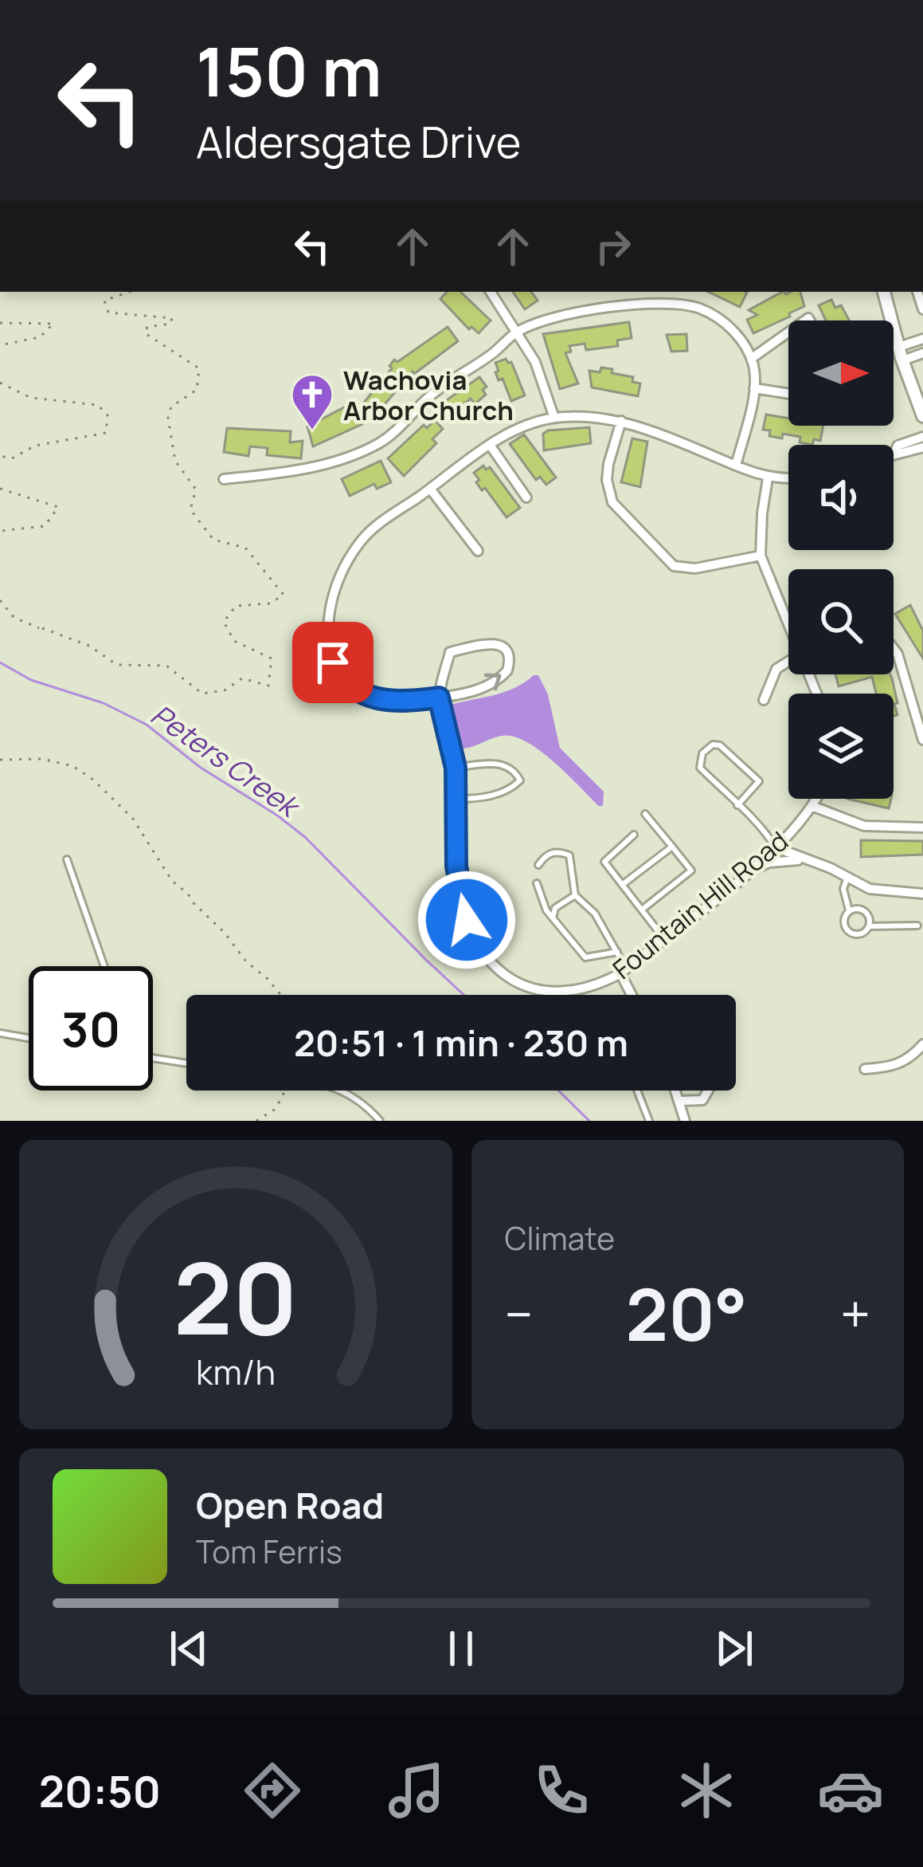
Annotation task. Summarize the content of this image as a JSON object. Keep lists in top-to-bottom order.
{
  "streets": {
    "street": ["Fountain Hill Road"]
  },
  "water": ["Peters Creek"],
  "places": {
    "church": ["Wachovia Arbor Church"]
  },
  "north": "right",
  "page": {
    "turn": ["150 m", "Aldersgate Drive"],
    "limit": "30",
    "trip": "20:51 · 1 min · 230 m",
    "tile": "Climate",
    "heat": ["−", "20°", "+"],
    "song": ["Open Road", "Tom Ferris"],
    "tabs": "20:50",
    "gauge": ["20", "km/h"]
  }
}
